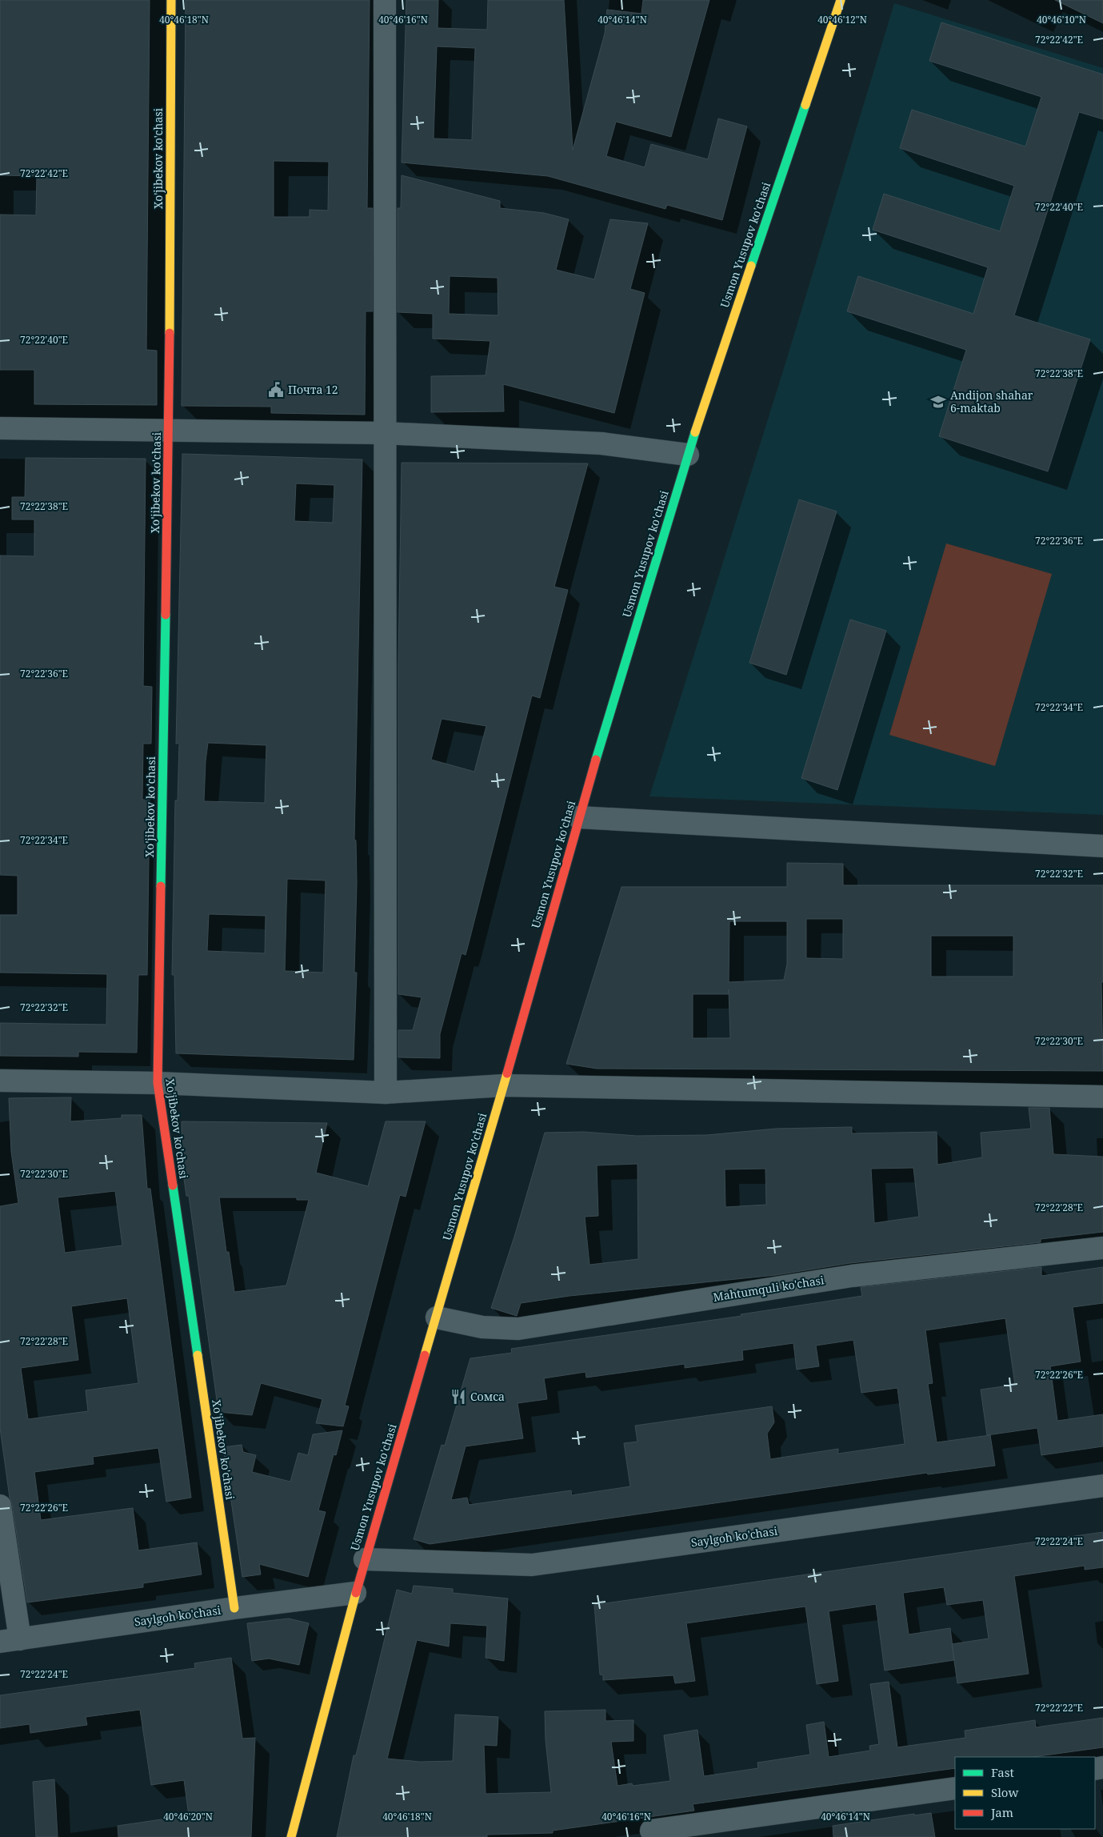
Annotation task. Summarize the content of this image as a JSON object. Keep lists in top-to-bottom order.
{
  "streets": {
    "main road": ["Xo'jibekov ko'chasi", "Usmon Yusupov ko'chasi"],
    "street": ["Mahtumquli ko'chasi", "Saylgoh ko'chasi"]
  },
  "crossings": [
    ["Xo'jibekov ko'chasi", "Saylgoh ko'chasi"],
    ["Usmon Yusupov ko'chasi", "Mahtumquli ko'chasi"],
    ["Usmon Yusupov ko'chasi", "Saylgoh ko'chasi"]
  ],
  "places": {
    "public building": ["Почта 12"],
    "school or university": ["Andijon shahar 6-maktab"],
    "restaurant": ["Сомса"]
  },
  "legend": ["Fast", "Slow", "Jam"],
  "coordinates": [
    "40°46'18\"N",
    "40°46'16\"N",
    "40°46'14\"N",
    "40°46'12\"N",
    "40°46'10\"N",
    "72°22'42\"E",
    "72°22'40\"E",
    "72°22'38\"E",
    "72°22'36\"E",
    "72°22'34\"E",
    "72°22'32\"E",
    "72°22'30\"E",
    "72°22'28\"E",
    "72°22'26\"E",
    "72°22'24\"E",
    "72°22'22\"E",
    "40°46'20\"N"
  ]
}
